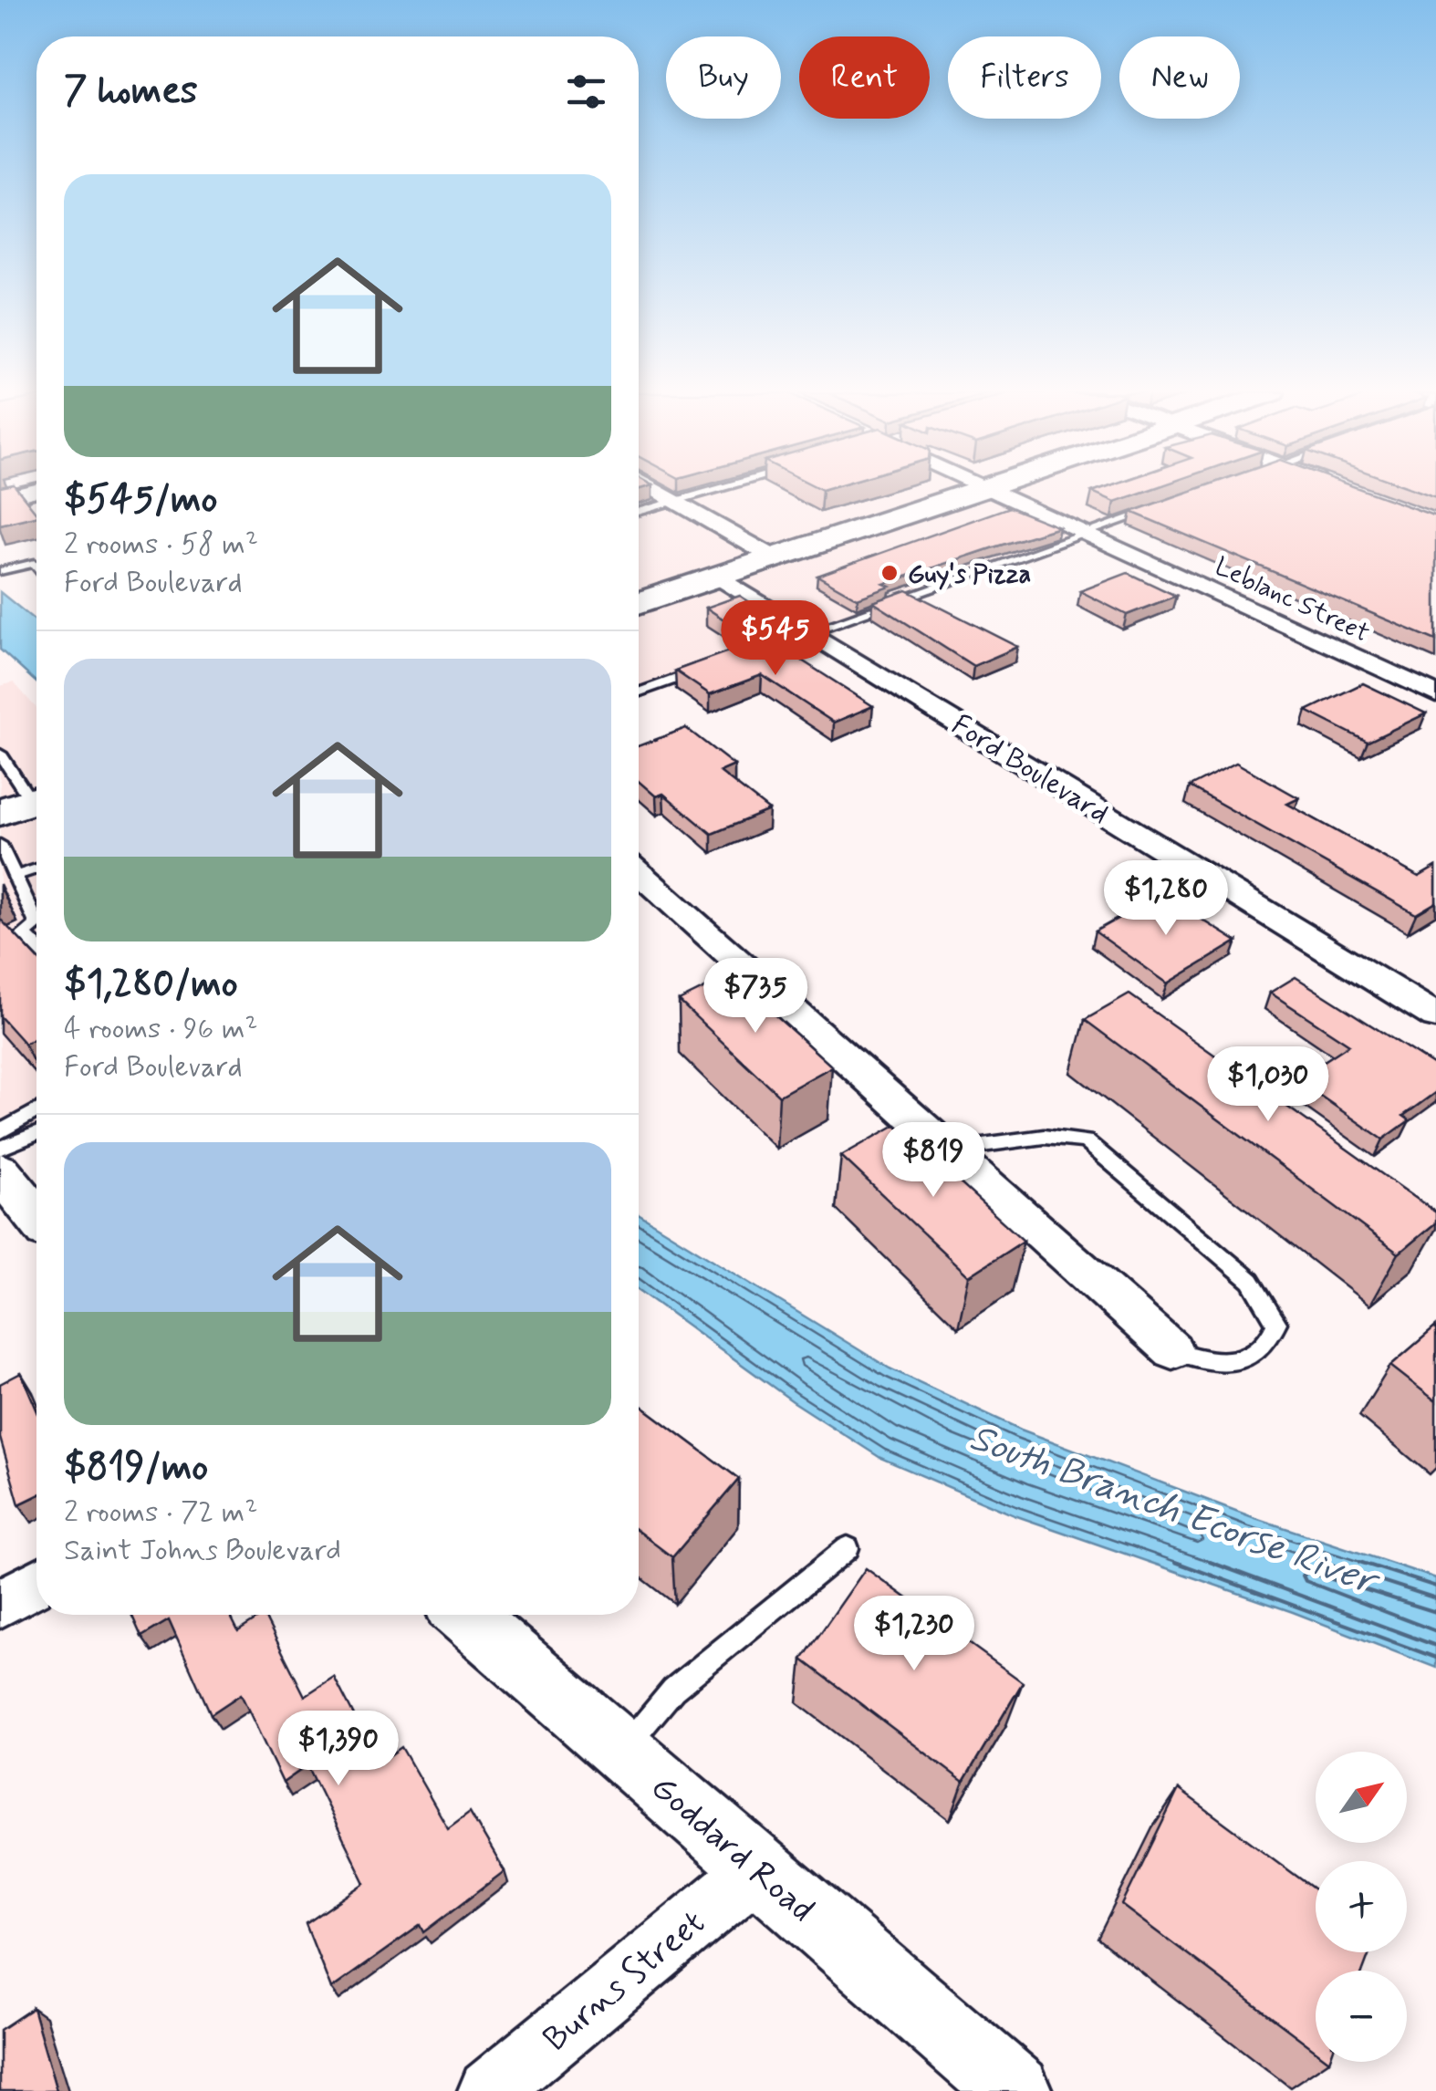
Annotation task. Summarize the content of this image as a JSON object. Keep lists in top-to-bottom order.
{
  "streets": {
    "street": [
      "Leblanc Street",
      "Ford Boulevard",
      "Goddard Road",
      "Burns Street"
    ]
  },
  "crossings": [
    ["Goddard Road", "Burns Street"]
  ],
  "water": ["South Branch Ecorse River"],
  "places": ["Guy's Pizza"],
  "north": "top right",
  "page": {
    "chip": [
      "Buy",
      "Rent",
      "Filters",
      "New"
    ],
    "heading": "7 homes",
    "list": [
      {
        "name": "$545/mo",
        "note": "2 rooms · 58 m² · Ford Boulevard"
      },
      {
        "name": "$1,280/mo",
        "note": "4 rooms · 96 m² · Ford Boulevard"
      },
      {
        "name": "$819/mo",
        "note": "2 rooms · 72 m² · Saint Johns Boulevard"
      }
    ],
    "price": [
      "$545",
      "$1,280",
      "$735",
      "$1,030",
      "$819",
      "$1,230",
      "$1,390"
    ],
    "map_buttons": ["+", "−"]
  }
}
